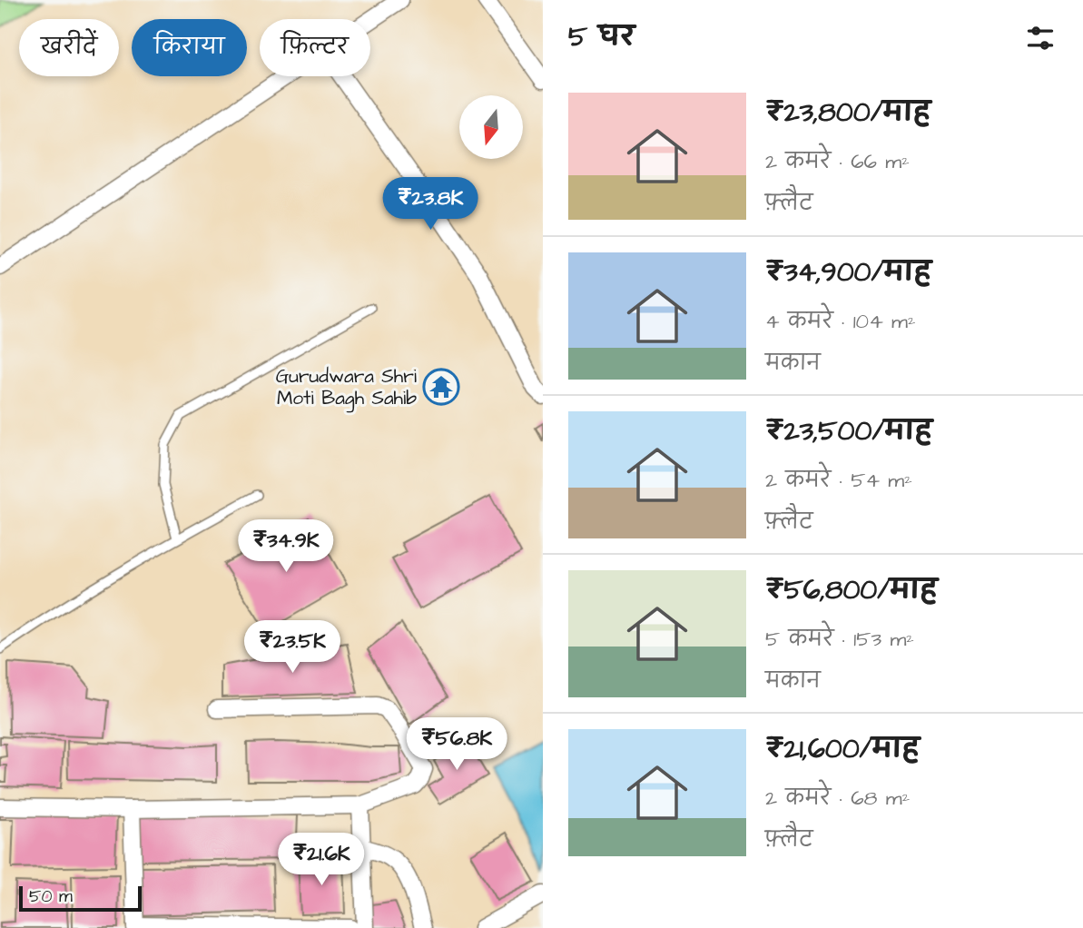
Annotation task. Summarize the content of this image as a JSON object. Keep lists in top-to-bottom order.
{
  "places": {
    "temple": ["Gurudwara Shri Moti Bagh Sahib"]
  },
  "scale_bar": "50 m",
  "north": "bottom",
  "page": {
    "heading": "5 घर",
    "chip": ["खरीदें", "किराया", "फ़िल्टर"],
    "list": [
      {
        "name": "₹23,800/माह",
        "note": "2 कमरे · 66 m² · फ़्लैट"
      },
      {
        "name": "₹34,900/माह",
        "note": "4 कमरे · 104 m² · मकान"
      },
      {
        "name": "₹23,500/माह",
        "note": "2 कमरे · 54 m² · फ़्लैट"
      },
      {
        "name": "₹56,800/माह",
        "note": "5 कमरे · 153 m² · मकान"
      },
      {
        "name": "₹21,600/माह",
        "note": "2 कमरे · 68 m² · फ़्लैट"
      }
    ],
    "price": [
      "₹23.8K",
      "₹34.9K",
      "₹23.5K",
      "₹56.8K",
      "₹21.6K"
    ],
    "scale": "50 m"
  }
}
